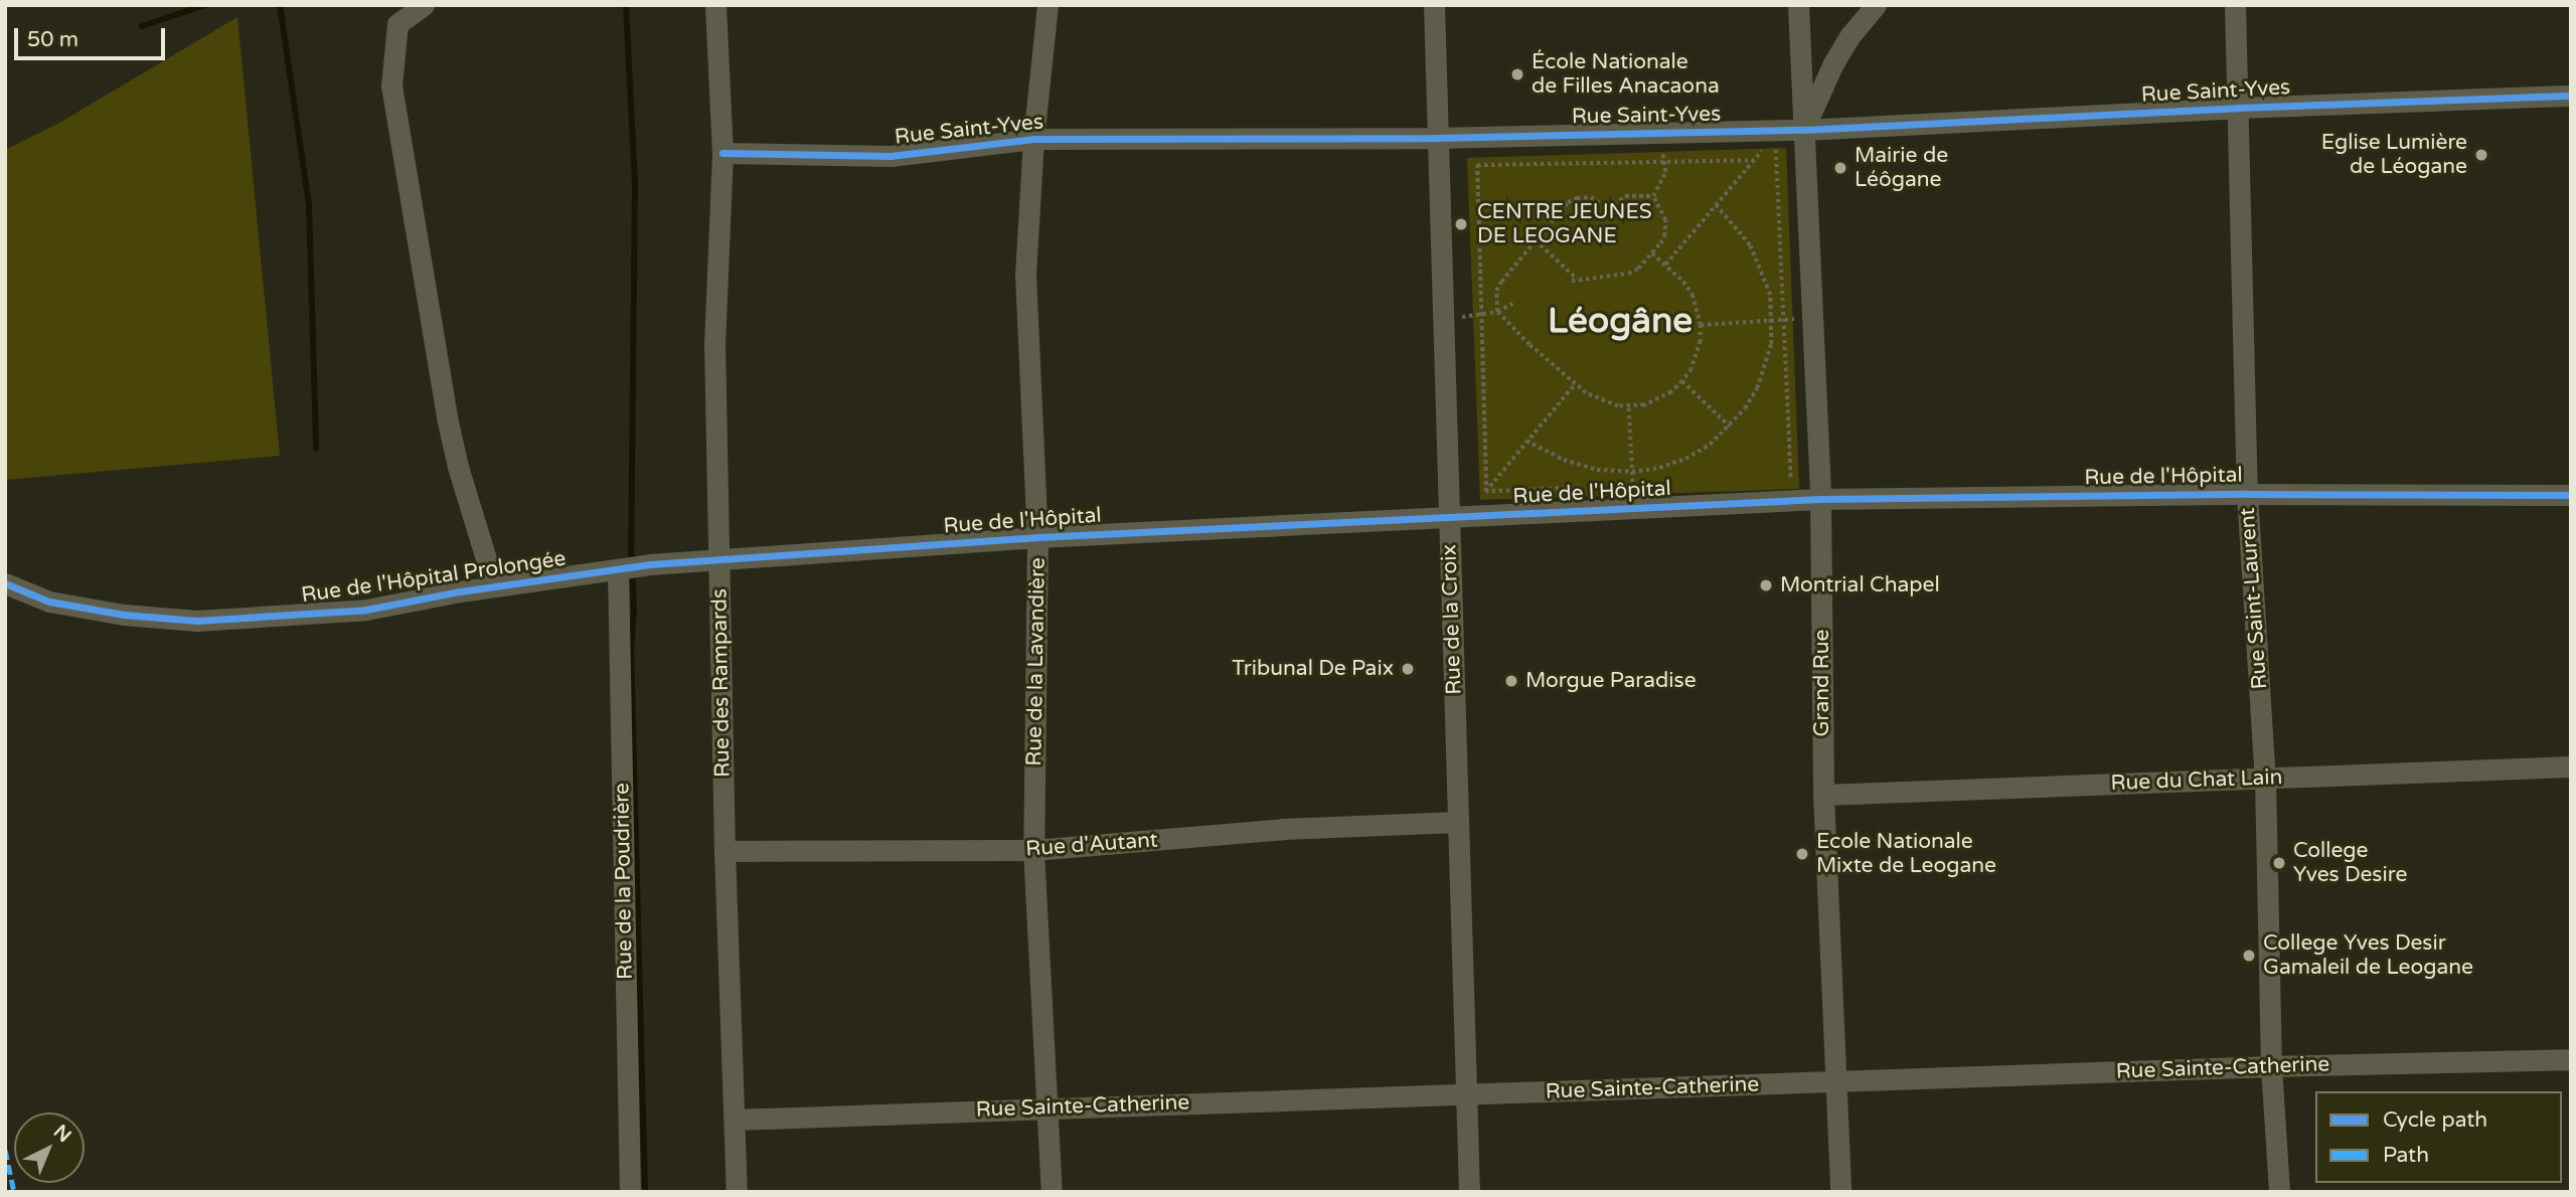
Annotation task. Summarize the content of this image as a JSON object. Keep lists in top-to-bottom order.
{
  "streets": {
    "street": [
      "Rue Saint-Yves",
      "Rue de l'Hôpital",
      "Rue de l'Hôpital Prolongée",
      "Rue Saint-Laurent",
      "Rue de la Croix",
      "Rue de la Lavandière",
      "Rue des Rampards",
      "Grand Rue",
      "Rue du Chat Lain",
      "Rue d'Autant",
      "Rue de la Poudrière",
      "Rue Sainte-Catherine"
    ]
  },
  "crossings": [
    ["Rue Saint-Yves", "Rue Saint-Laurent"],
    ["Rue Saint-Yves", "Rue de la Croix"],
    ["Rue Saint-Yves", "Rue de la Lavandière"],
    ["Rue Saint-Yves", "Rue des Rampards"],
    ["Rue Saint-Yves", "Grand Rue"],
    ["Rue de l'Hôpital", "Rue de l'Hôpital Prolongée"],
    ["Rue de l'Hôpital", "Rue Saint-Laurent"],
    ["Rue de l'Hôpital", "Rue de la Croix"],
    ["Rue de l'Hôpital", "Rue de la Lavandière"],
    ["Rue de l'Hôpital", "Rue des Rampards"],
    ["Rue de l'Hôpital", "Grand Rue"],
    ["Rue de l'Hôpital", "Rue de la Poudrière"],
    ["Rue de l'Hôpital Prolongée", "Rue de la Poudrière"],
    ["Rue Saint-Laurent", "Rue du Chat Lain"],
    ["Rue Saint-Laurent", "Rue Sainte-Catherine"],
    ["Rue de la Croix", "Rue d'Autant"],
    ["Rue de la Croix", "Rue Sainte-Catherine"],
    ["Rue de la Lavandière", "Rue d'Autant"],
    ["Rue de la Lavandière", "Rue Sainte-Catherine"],
    ["Rue des Rampards", "Rue d'Autant"],
    ["Rue des Rampards", "Rue Sainte-Catherine"],
    ["Grand Rue", "Rue du Chat Lain"],
    ["Grand Rue", "Rue Sainte-Catherine"]
  ],
  "districts": ["Léogâne"],
  "places": [
    "École Nationale de Filles Anacaona",
    "Eglise Lumière de Léogane",
    "Mairie de Léôgane",
    "CENTRE JEUNES DE LEOGANE",
    "Montrial Chapel",
    "Tribunal De Paix",
    "Morgue Paradise",
    "Ecole Nationale Mixte de Leogane",
    "College Yves Desire",
    "College Yves Desir Gamaleil de Leogane"
  ],
  "legend": ["Cycle path", "Path"],
  "scale_bar": "50 m",
  "north": "top right"
}
